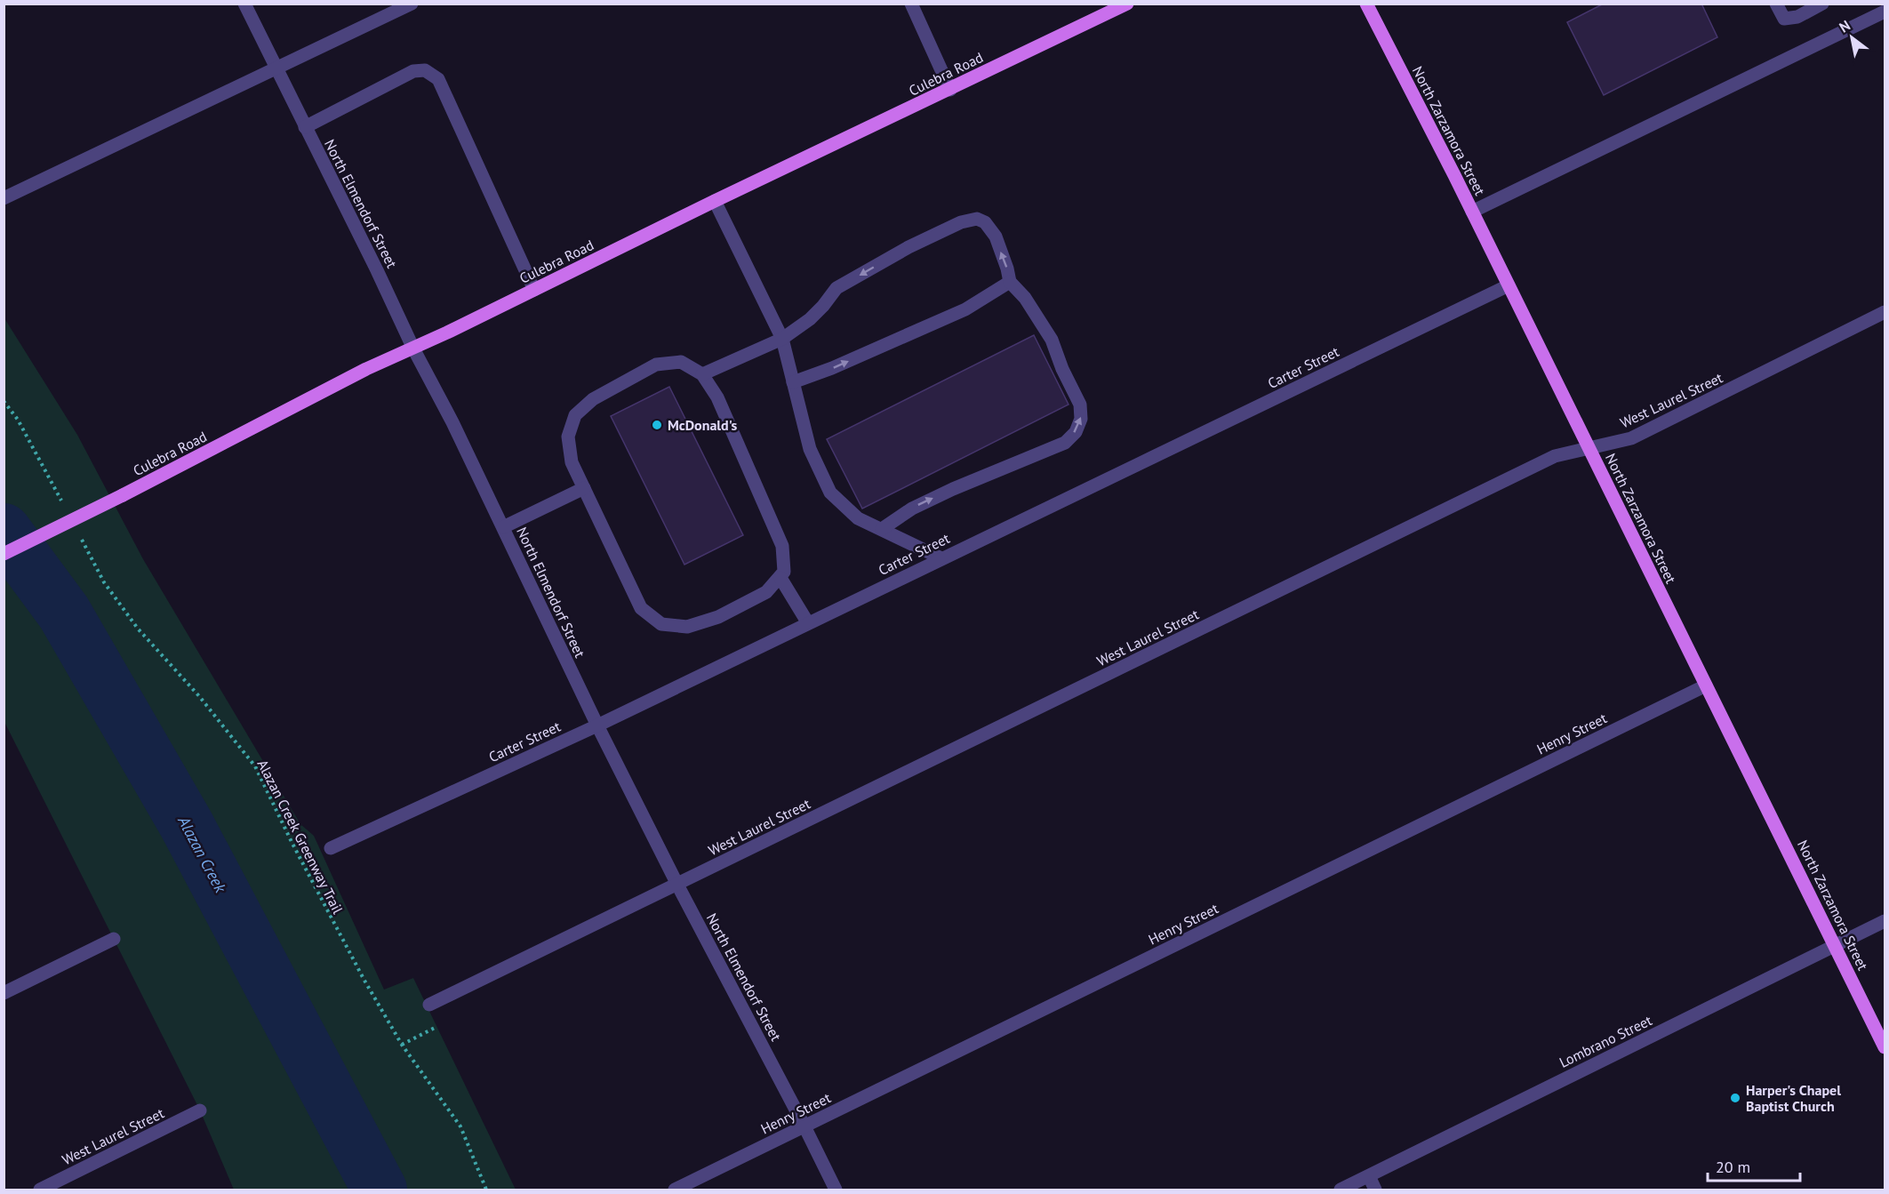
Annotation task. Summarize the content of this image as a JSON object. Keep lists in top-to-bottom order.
{
  "streets": {
    "main road": ["Culebra Road", "North Zarzamora Street"],
    "street": [
      "North Elmendorf Street",
      "Carter Street",
      "West Laurel Street",
      "Henry Street",
      "Lombrano Street"
    ],
    "path": ["Alazan Creek Greenway Trail"]
  },
  "crossings": [
    ["Culebra Road", "North Elmendorf Street"],
    ["North Zarzamora Street", "Carter Street"],
    ["North Zarzamora Street", "West Laurel Street"],
    ["North Zarzamora Street", "Henry Street"],
    ["North Zarzamora Street", "Lombrano Street"],
    ["North Elmendorf Street", "Carter Street"],
    ["North Elmendorf Street", "West Laurel Street"],
    ["North Elmendorf Street", "Henry Street"]
  ],
  "water": ["Alazan Creek"],
  "places": ["McDonald's", "Harper's Chapel Baptist Church"],
  "scale_bar": "20 m",
  "north": "top left"
}
